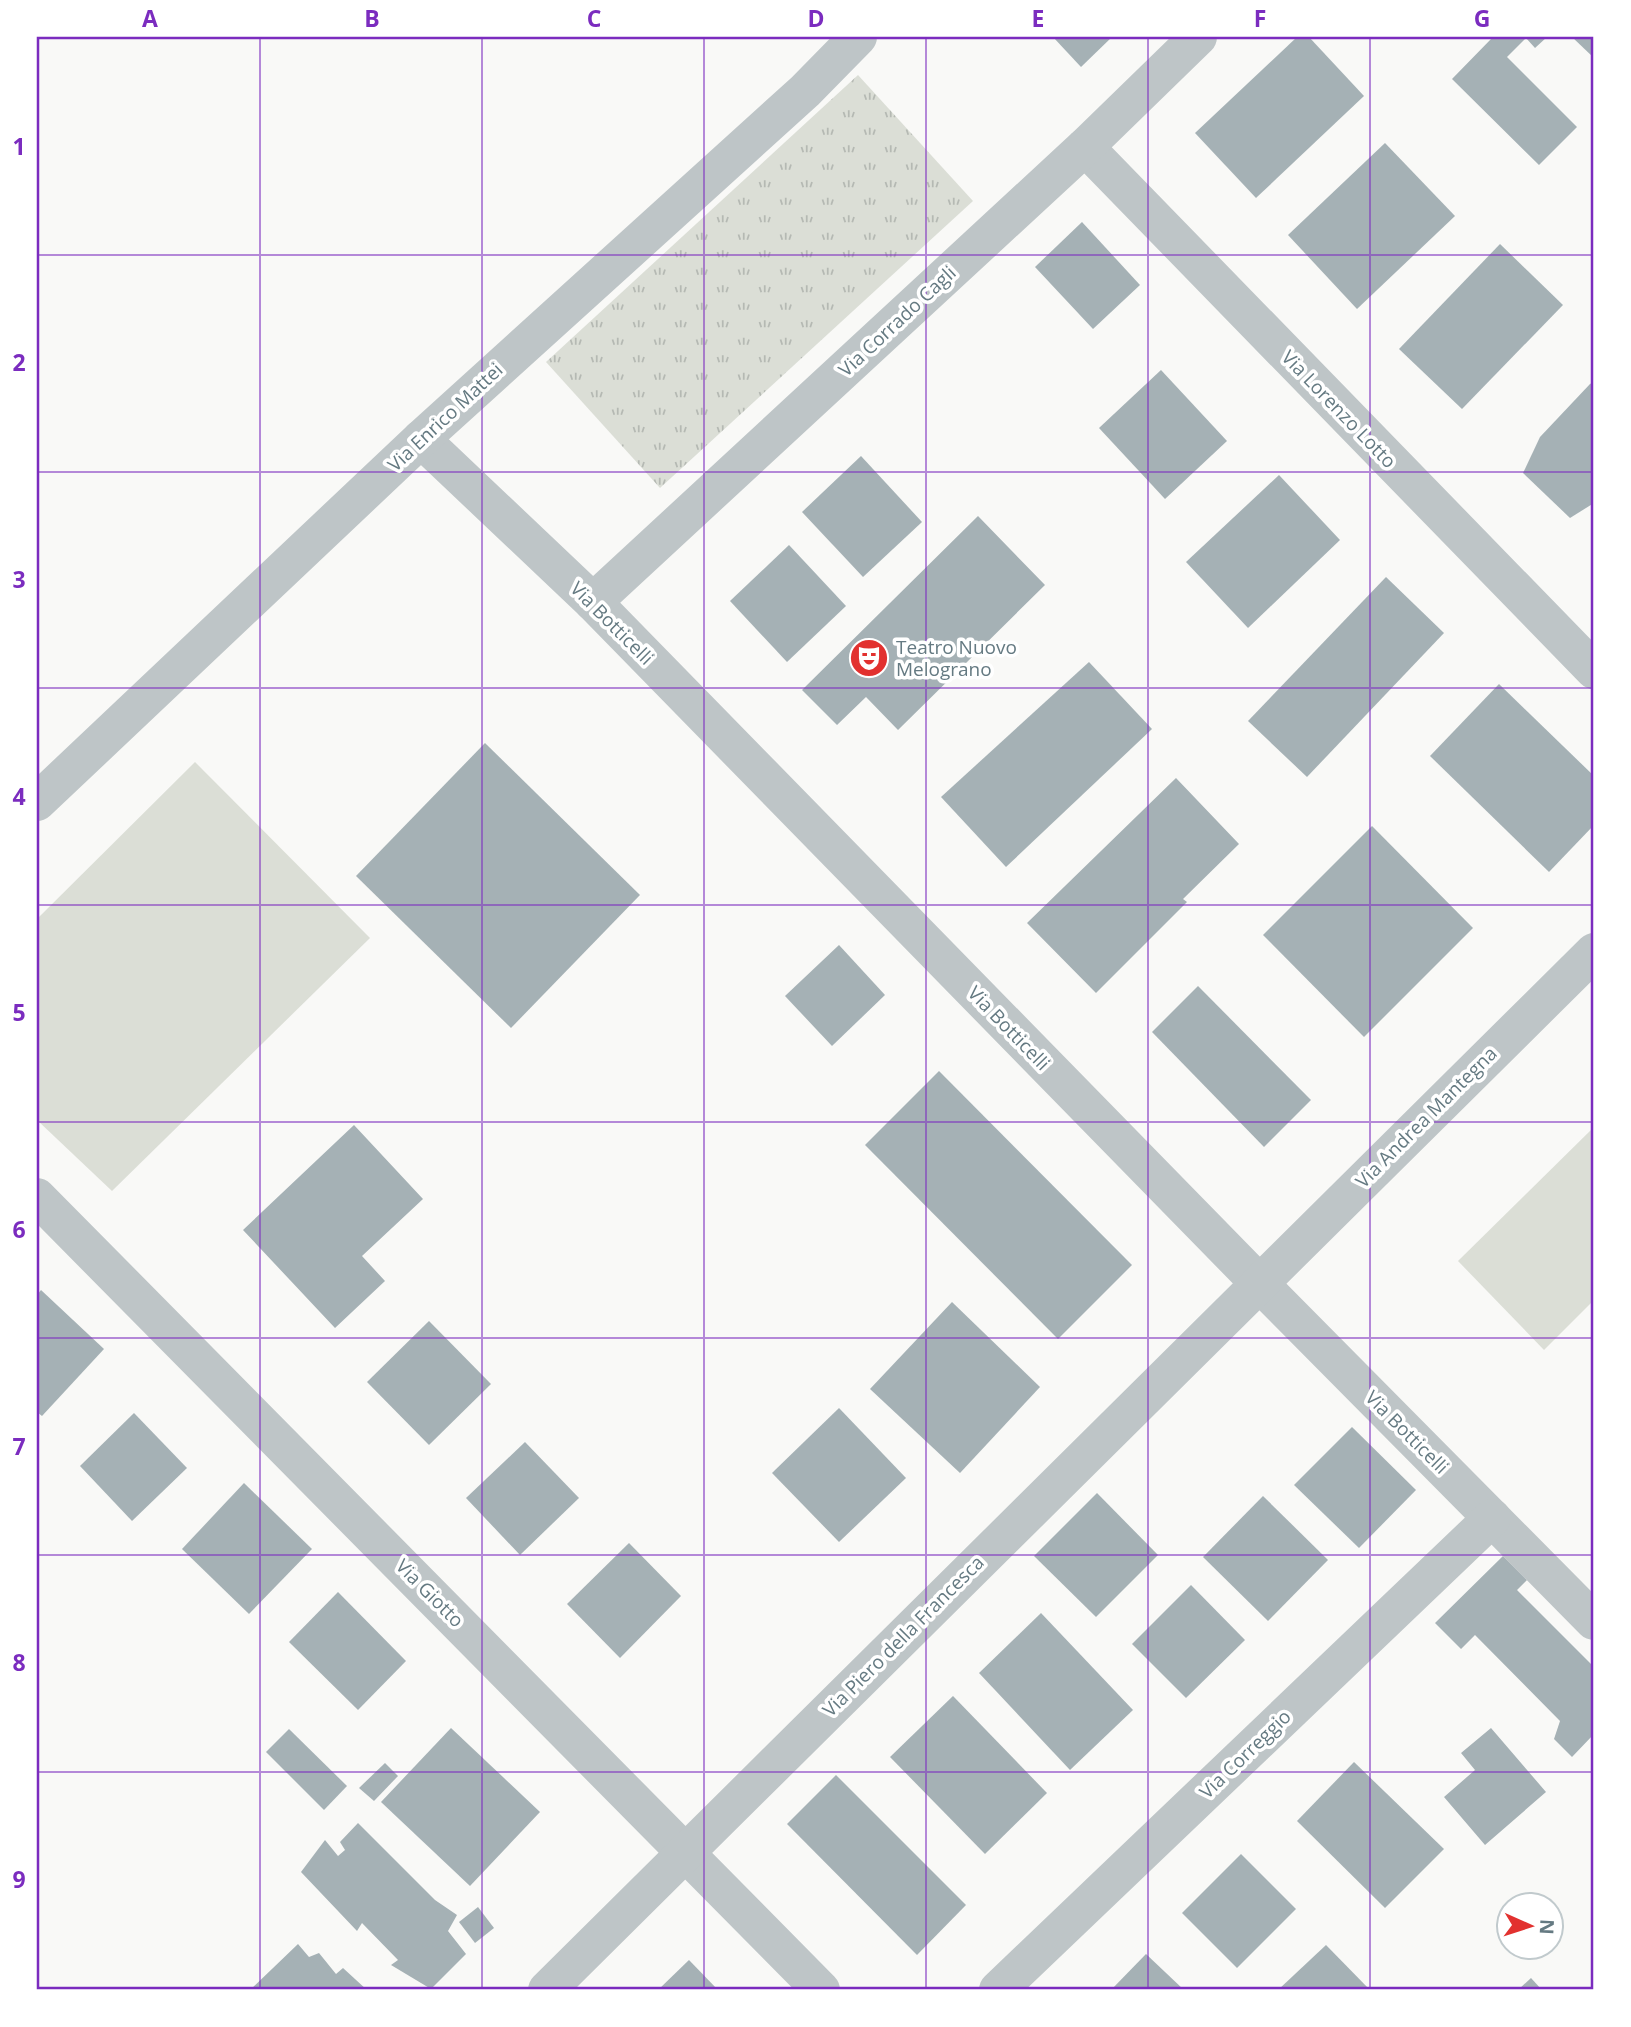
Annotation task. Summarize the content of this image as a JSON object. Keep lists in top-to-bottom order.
{
  "streets": {
    "street": [
      "Via Corrado Cagli",
      "Via Lorenzo Lotto",
      "Via Enrico Mattei",
      "Via Botticelli",
      "Via Andrea Mantegna",
      "Via Giotto",
      "Via Piero della Francesca",
      "Via Correggio"
    ]
  },
  "crossings": [
    ["Via Corrado Cagli", "Via Lorenzo Lotto"],
    ["Via Corrado Cagli", "Via Botticelli"],
    ["Via Enrico Mattei", "Via Botticelli"],
    ["Via Botticelli", "Via Andrea Mantegna"],
    ["Via Botticelli", "Via Piero della Francesca"],
    ["Via Botticelli", "Via Correggio"],
    ["Via Andrea Mantegna", "Via Piero della Francesca"],
    ["Via Giotto", "Via Piero della Francesca"]
  ],
  "places": {
    "theatre": ["Teatro Nuovo Melograno"]
  },
  "north": "right",
  "grid": {
    "columns": [
      "A",
      "B",
      "C",
      "D",
      "E",
      "F",
      "G"
    ],
    "rows": [
      "1",
      "2",
      "3",
      "4",
      "5",
      "6",
      "7",
      "8",
      "9"
    ]
  }
}
